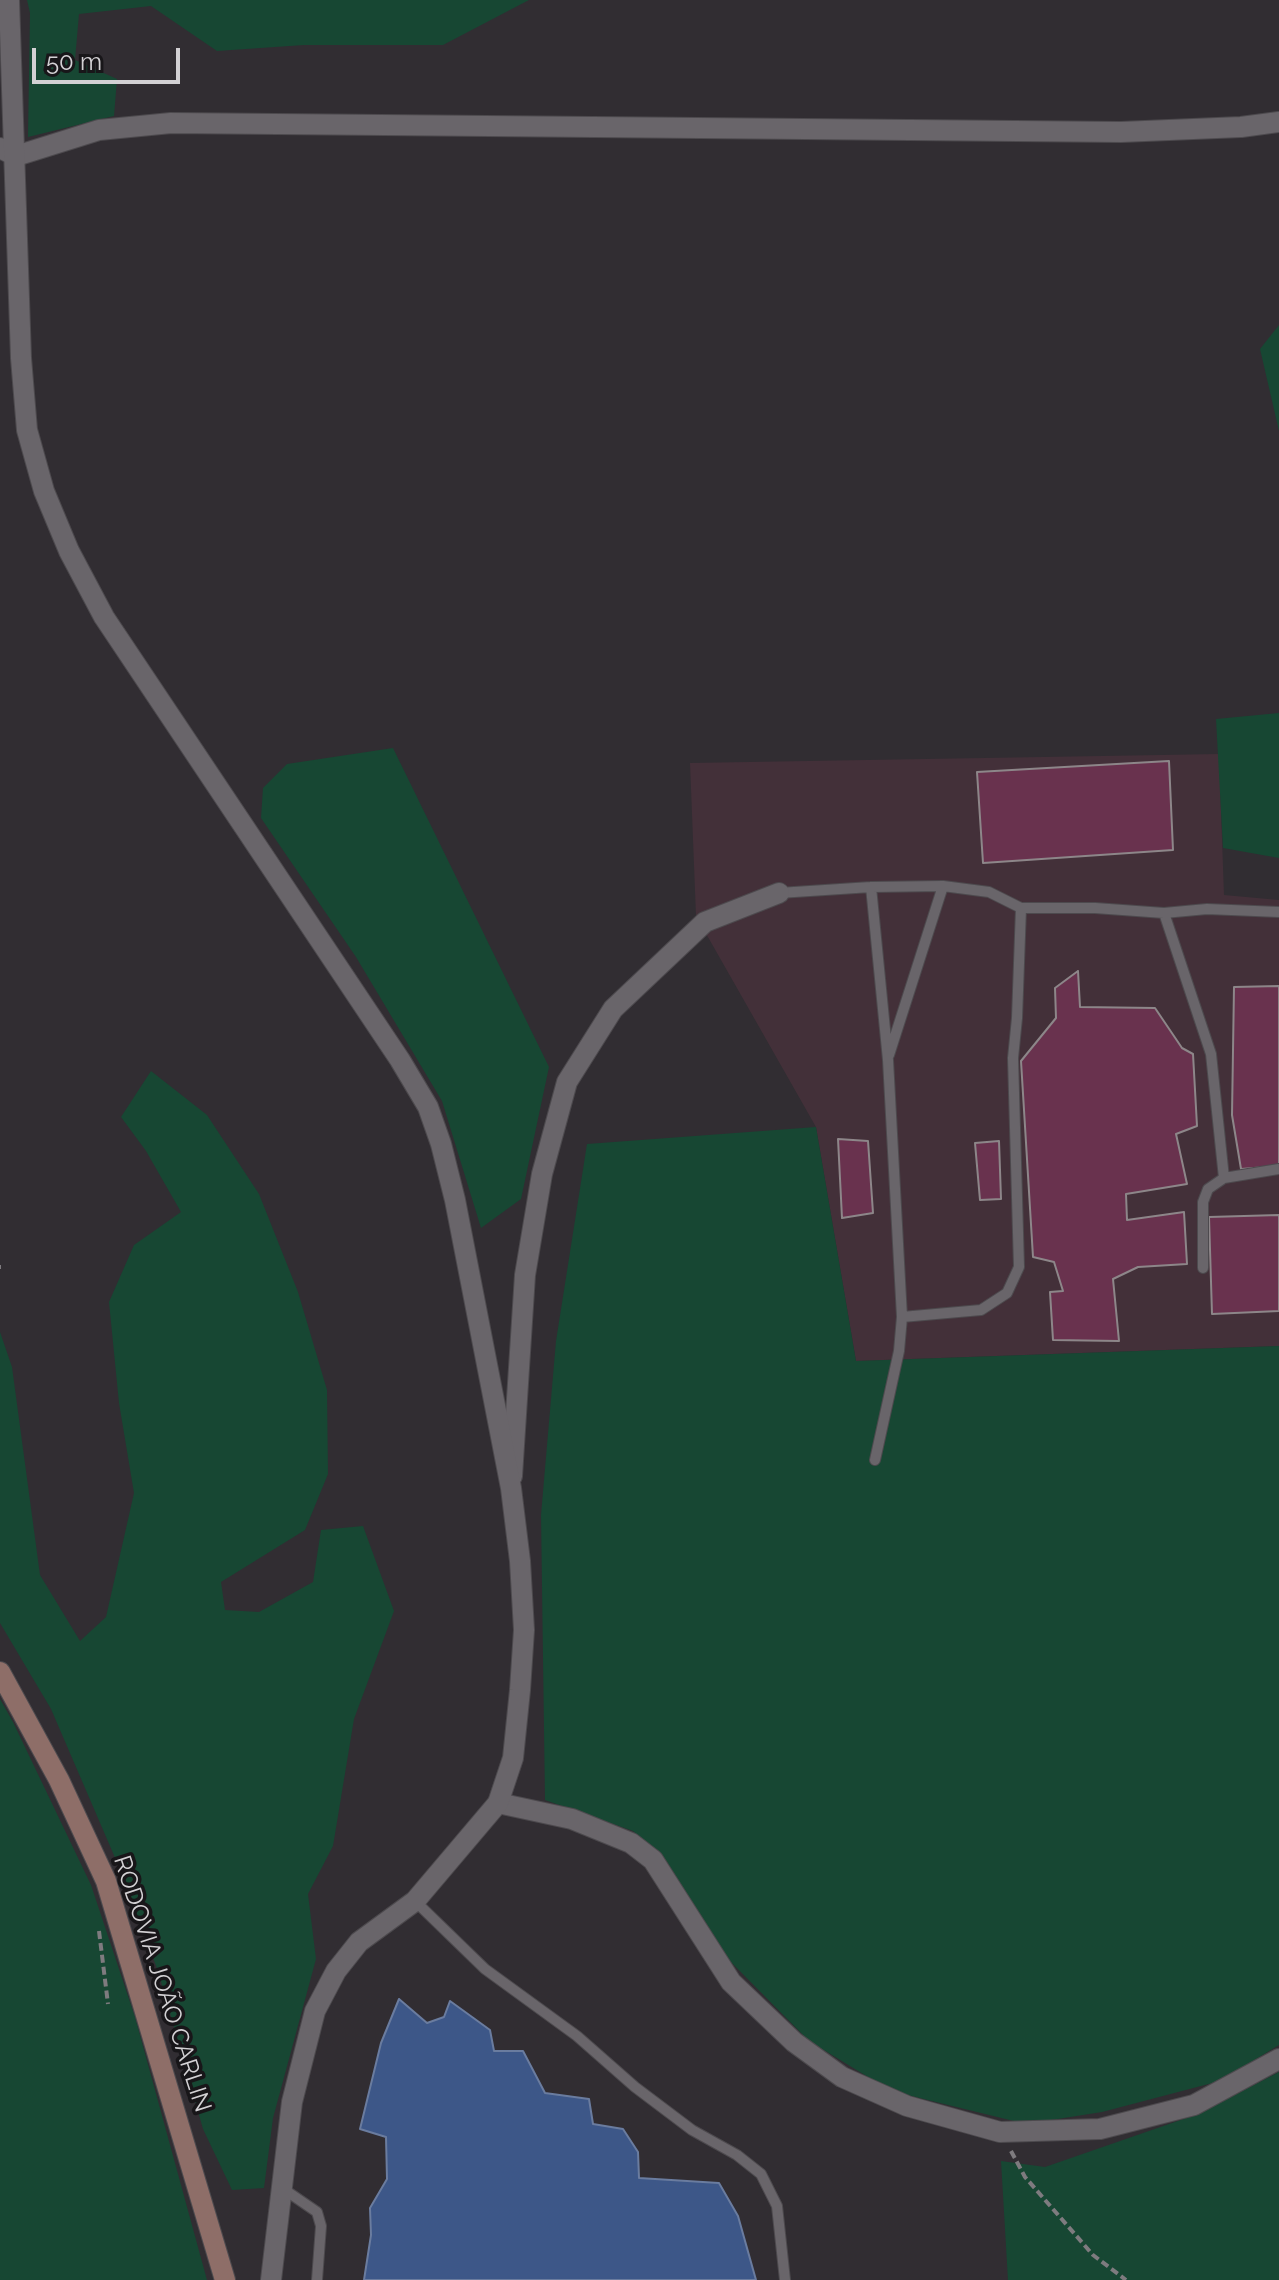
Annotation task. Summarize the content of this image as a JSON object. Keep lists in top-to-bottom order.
{
  "streets": {
    "main road": ["RODOVIA JOÃO CARLIN"]
  },
  "scale_bar": "50 m"
}
